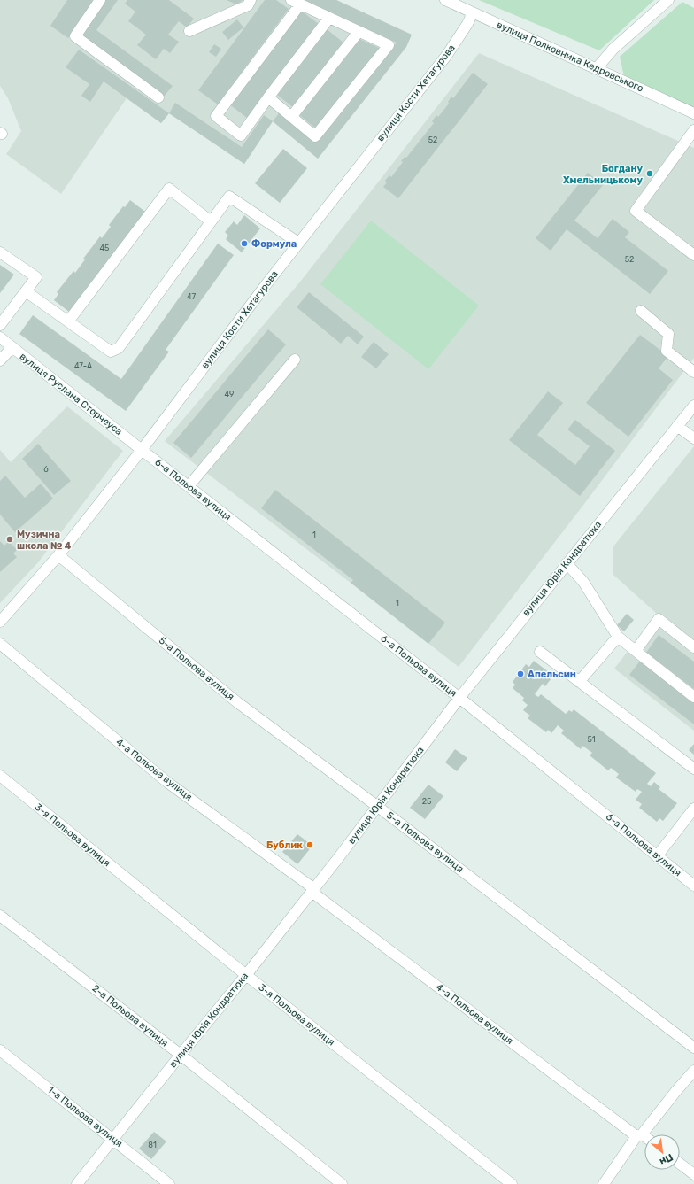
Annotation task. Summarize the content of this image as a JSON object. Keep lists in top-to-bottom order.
{
  "streets": {
    "street": [
      "вулиця Полковника Кедровського",
      "вулиця Кости Хетагурова",
      "вулиця Руслана Сторчеуса",
      "6-а Польова вулиця",
      "вулиця Юрія Кондратюка",
      "5-а Польова вулиця",
      "4-а Польова вулиця",
      "3-я Польова вулиця",
      "2-а Польова вулиця",
      "1-а Польова вулиця"
    ]
  },
  "crossings": [
    ["вулиця Полковника Кедровського", "вулиця Кости Хетагурова"],
    ["вулиця Кости Хетагурова", "вулиця Руслана Сторчеуса"],
    ["вулиця Кости Хетагурова", "6-а Польова вулиця"],
    ["вулиця Кости Хетагурова", "5-а Польова вулиця"],
    ["вулиця Руслана Сторчеуса", "6-а Польова вулиця"],
    ["6-а Польова вулиця", "вулиця Юрія Кондратюка"],
    ["вулиця Юрія Кондратюка", "5-а Польова вулиця"],
    ["вулиця Юрія Кондратюка", "4-а Польова вулиця"],
    ["вулиця Юрія Кондратюка", "3-я Польова вулиця"],
    ["вулиця Юрія Кондратюка", "2-а Польова вулиця"],
    ["вулиця Юрія Кондратюка", "1-а Польова вулиця"]
  ],
  "places": [
    "Богдану Хмельницькому",
    "Формула",
    "Музична школа № 4",
    "Апельсин",
    "Бублик"
  ],
  "house_numbers": [
    "52",
    "45",
    "52",
    "47",
    "47-А",
    "49",
    "6",
    "1",
    "1",
    "51",
    "25",
    "81"
  ],
  "north": "bottom right"
}
